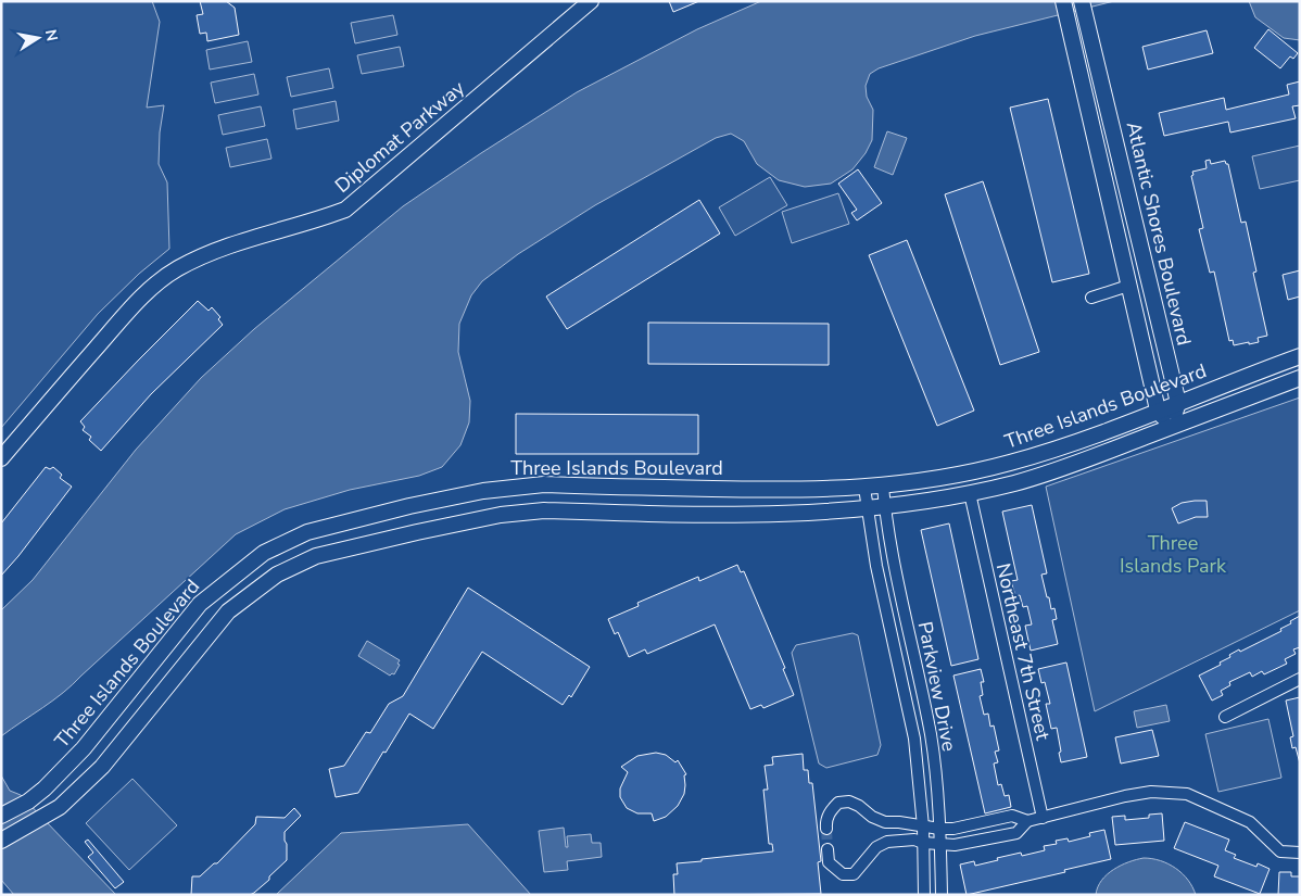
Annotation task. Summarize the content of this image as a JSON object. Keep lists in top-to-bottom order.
{
  "streets": {
    "street": [
      "Diplomat Parkway",
      "Atlantic Shores Boulevard",
      "Three Islands Boulevard",
      "Northeast 7th Street",
      "Parkview Drive"
    ]
  },
  "crossings": [
    ["Atlantic Shores Boulevard", "Three Islands Boulevard"],
    ["Three Islands Boulevard", "Parkview Drive"]
  ],
  "parks": ["Three Islands Park"],
  "north": "right"
}
